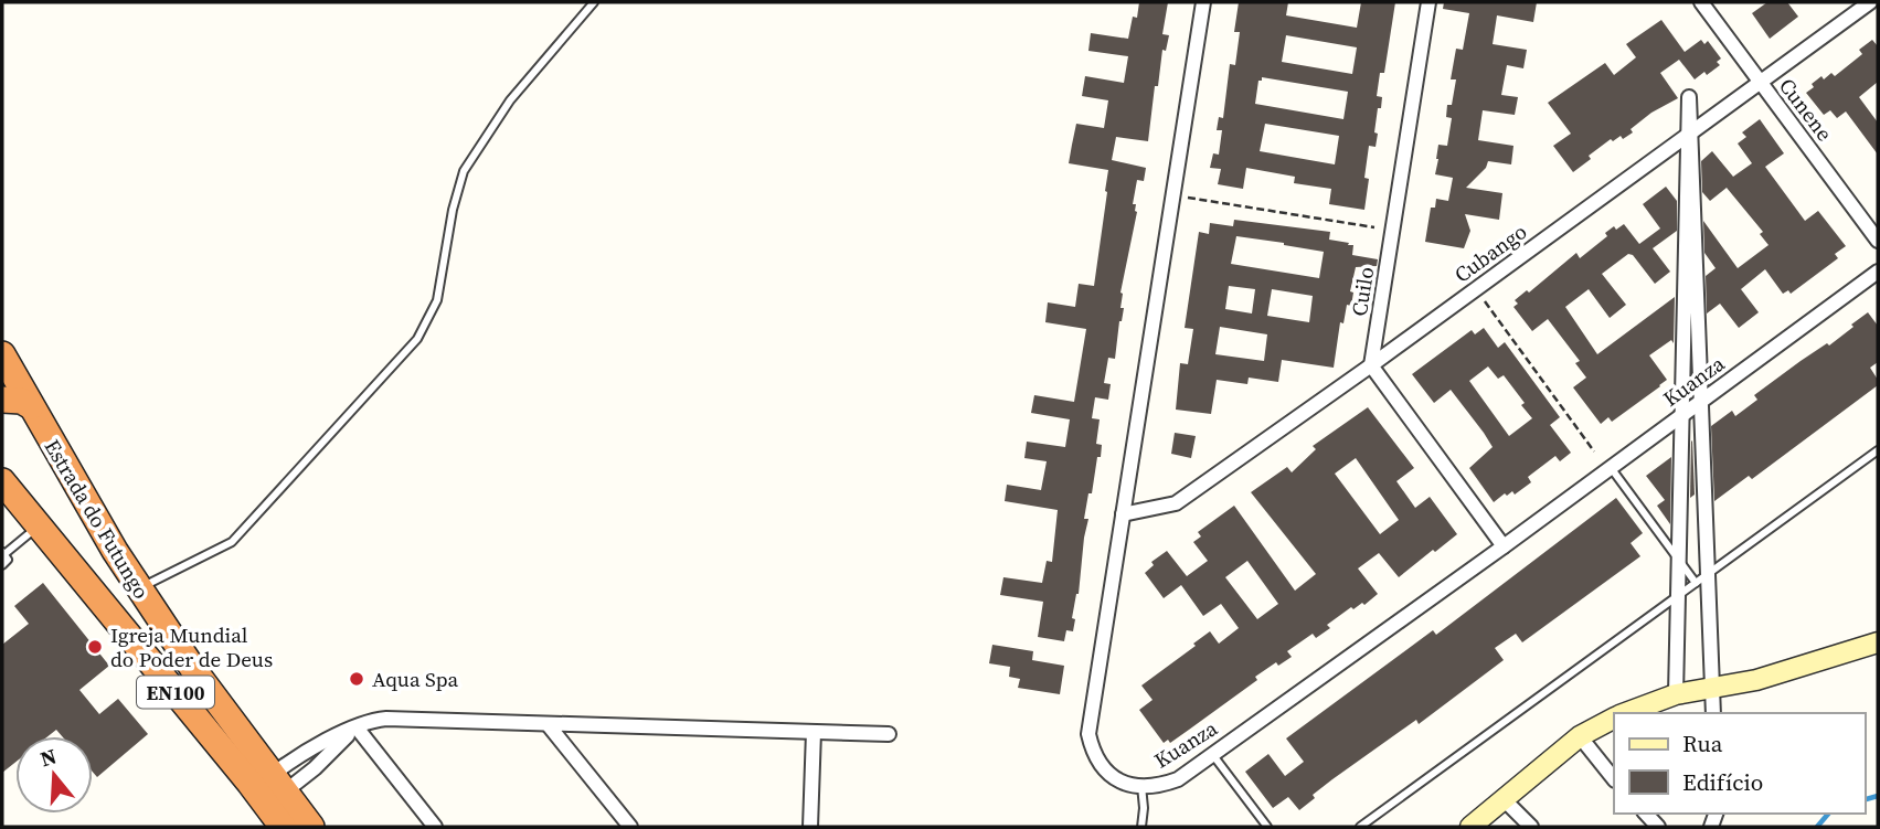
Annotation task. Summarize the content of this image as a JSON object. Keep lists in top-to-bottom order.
{
  "streets": {
    "highway": ["Estrada do Futungo", "EN100"],
    "street": [
      "Cunene",
      "Cubango",
      "Cuilo",
      "Kuanza"
    ]
  },
  "crossings": [
    ["Cunene", "Cubango"],
    ["Cubango", "Cuilo"],
    ["Cubango", "Kuanza"],
    ["Estrada do Futungo", "EN100"]
  ],
  "places": ["Igreja Mundial do Poder de Deus", "Aqua Spa"],
  "legend": ["Rua", "Edifício"],
  "north": "top"
}
